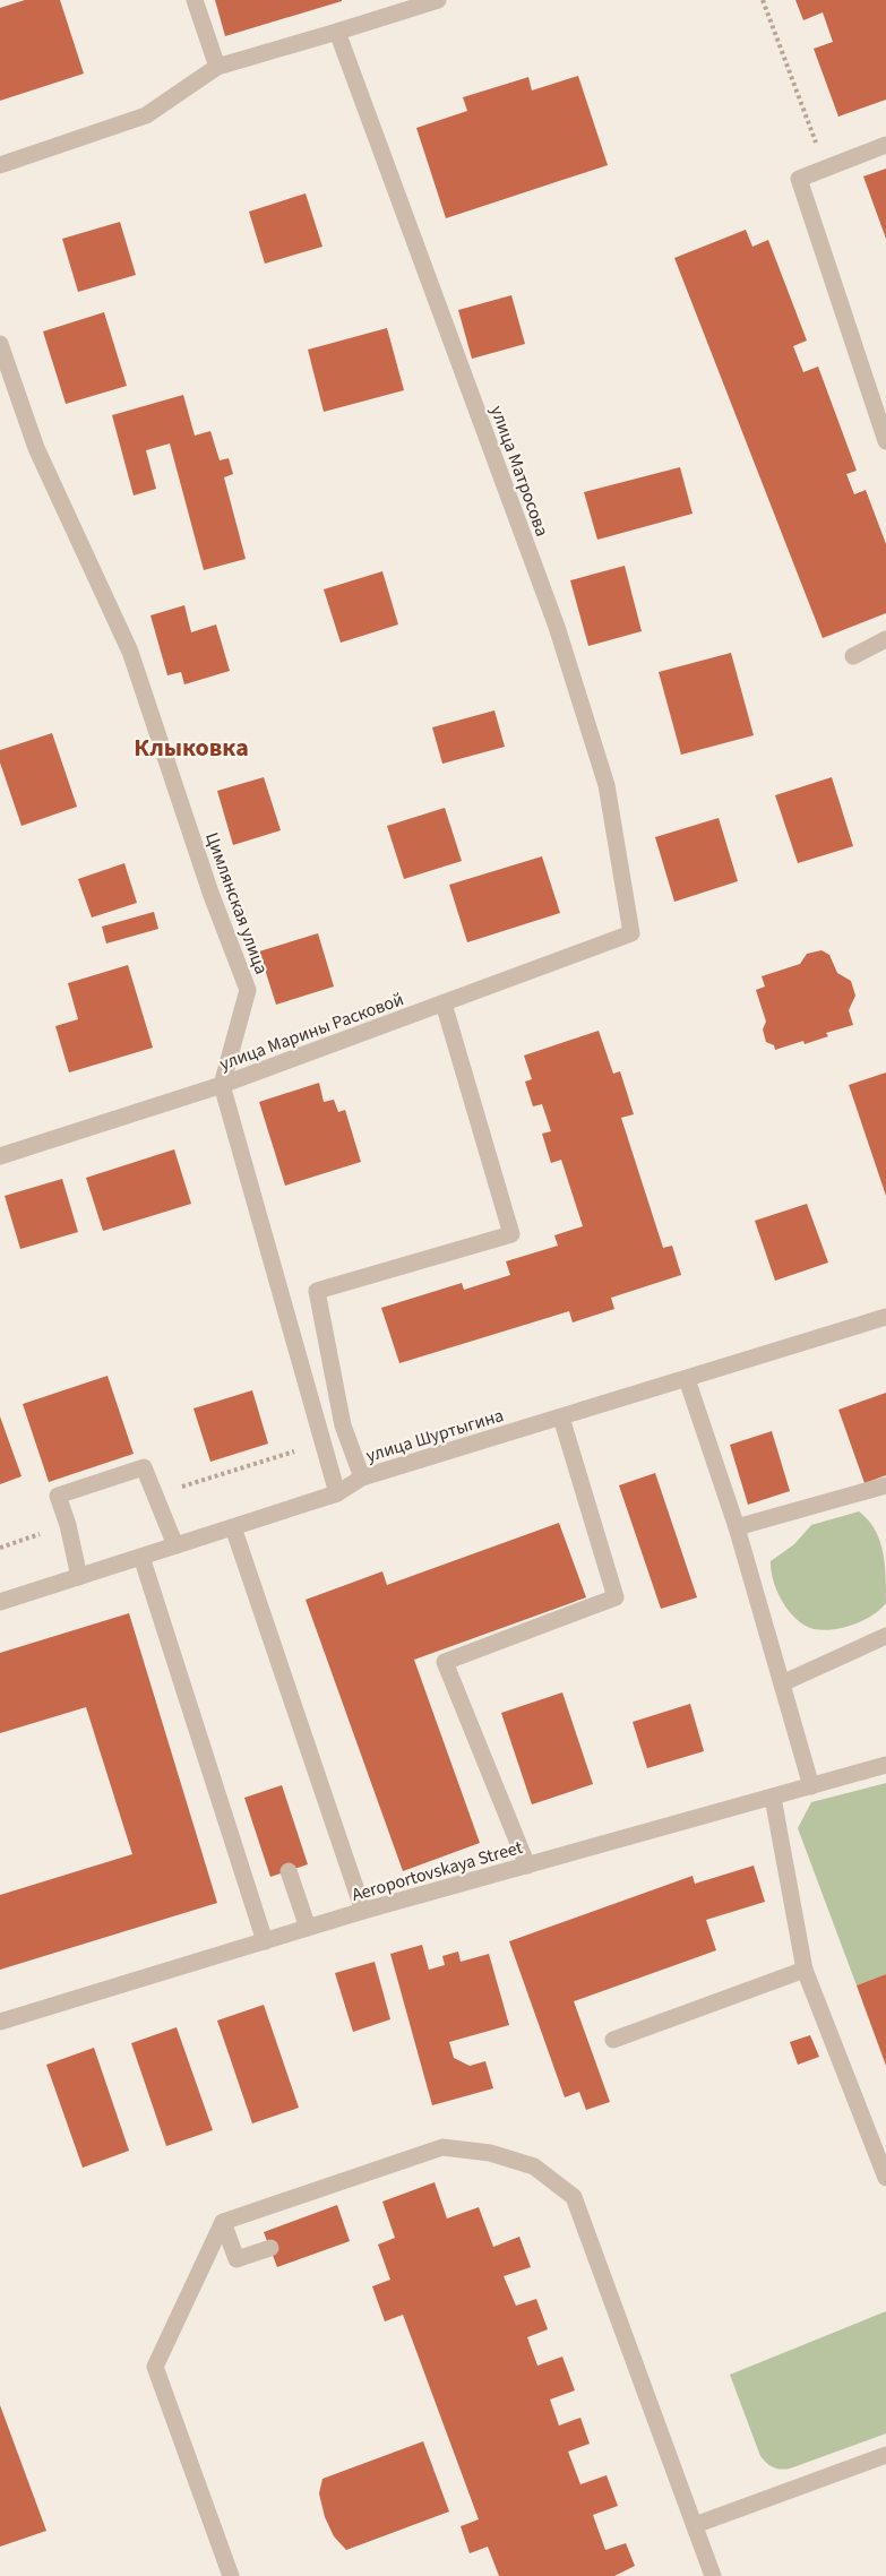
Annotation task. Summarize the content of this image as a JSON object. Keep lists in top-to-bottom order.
{
  "streets": {
    "street": [
      "улица Матросова",
      "Цимлянская улица",
      "улица Марины Расковой",
      "улица Шуртыгина",
      "Aeroportovskaya Street"
    ]
  },
  "crossings": [
    ["улица Матросова", "улица Марины Расковой"],
    ["Цимлянская улица", "улица Марины Расковой"]
  ],
  "districts": ["Клыковка"]
}
